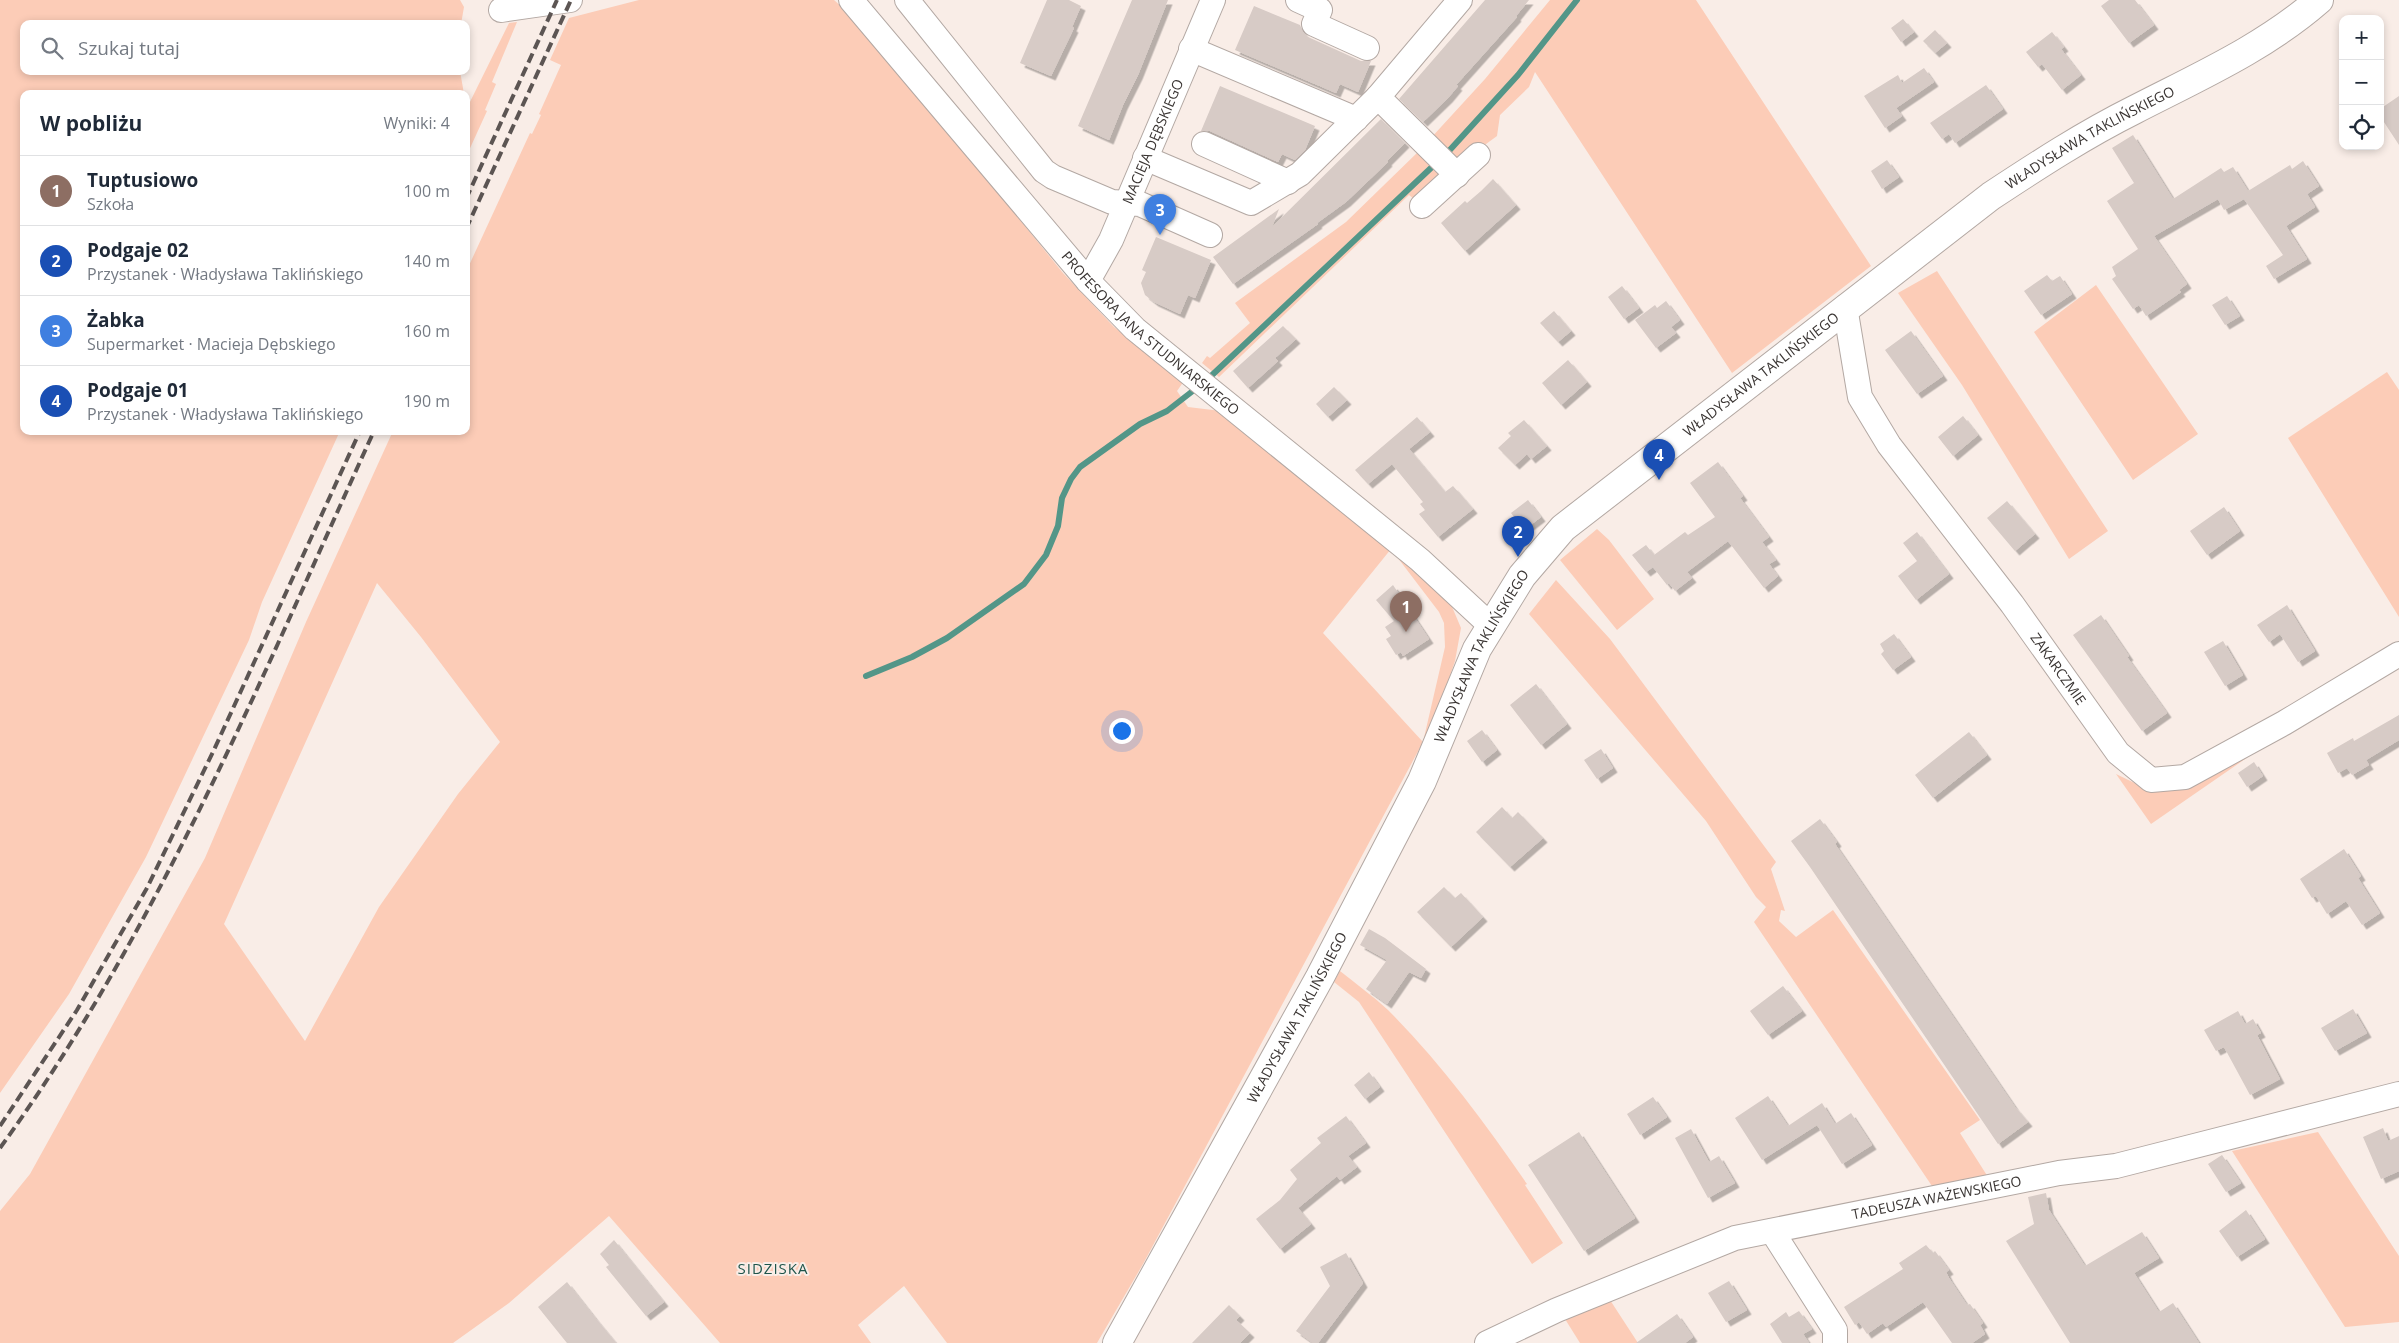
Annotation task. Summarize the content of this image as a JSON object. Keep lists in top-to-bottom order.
{
  "streets": {
    "street": [
      "WŁADYSŁAWA TAKLIŃSKIEGO",
      "MACIEJA DĘBSKIEGO",
      "PROFESORA JANA STUDNIARSKIEGO",
      "ZAKARCZMIE",
      "TADEUSZA WAŻEWSKIEGO"
    ]
  },
  "crossings": [
    ["WŁADYSŁAWA TAKLIŃSKIEGO", "PROFESORA JANA STUDNIARSKIEGO"],
    ["WŁADYSŁAWA TAKLIŃSKIEGO", "ZAKARCZMIE"],
    ["MACIEJA DĘBSKIEGO", "PROFESORA JANA STUDNIARSKIEGO"]
  ],
  "districts": ["SIDZISKA"],
  "page": {
    "map_buttons": ["+", "−"],
    "search": "Szukaj tutaj",
    "heading": ["W pobliżu", "Wyniki: 4"],
    "list": [
      {
        "mark": "1",
        "name": "Tuptusiowo",
        "note": "Szkoła",
        "value": "100 m"
      },
      {
        "mark": "2",
        "name": "Podgaje 02",
        "note": "Przystanek · Władysława Taklińskiego",
        "value": "140 m"
      },
      {
        "mark": "3",
        "name": "Żabka",
        "note": "Supermarket · Macieja Dębskiego",
        "value": "160 m"
      },
      {
        "mark": "4",
        "name": "Podgaje 01",
        "note": "Przystanek · Władysława Taklińskiego",
        "value": "190 m"
      }
    ],
    "pins": [
      "3",
      "4",
      "2",
      "1"
    ]
  }
}
